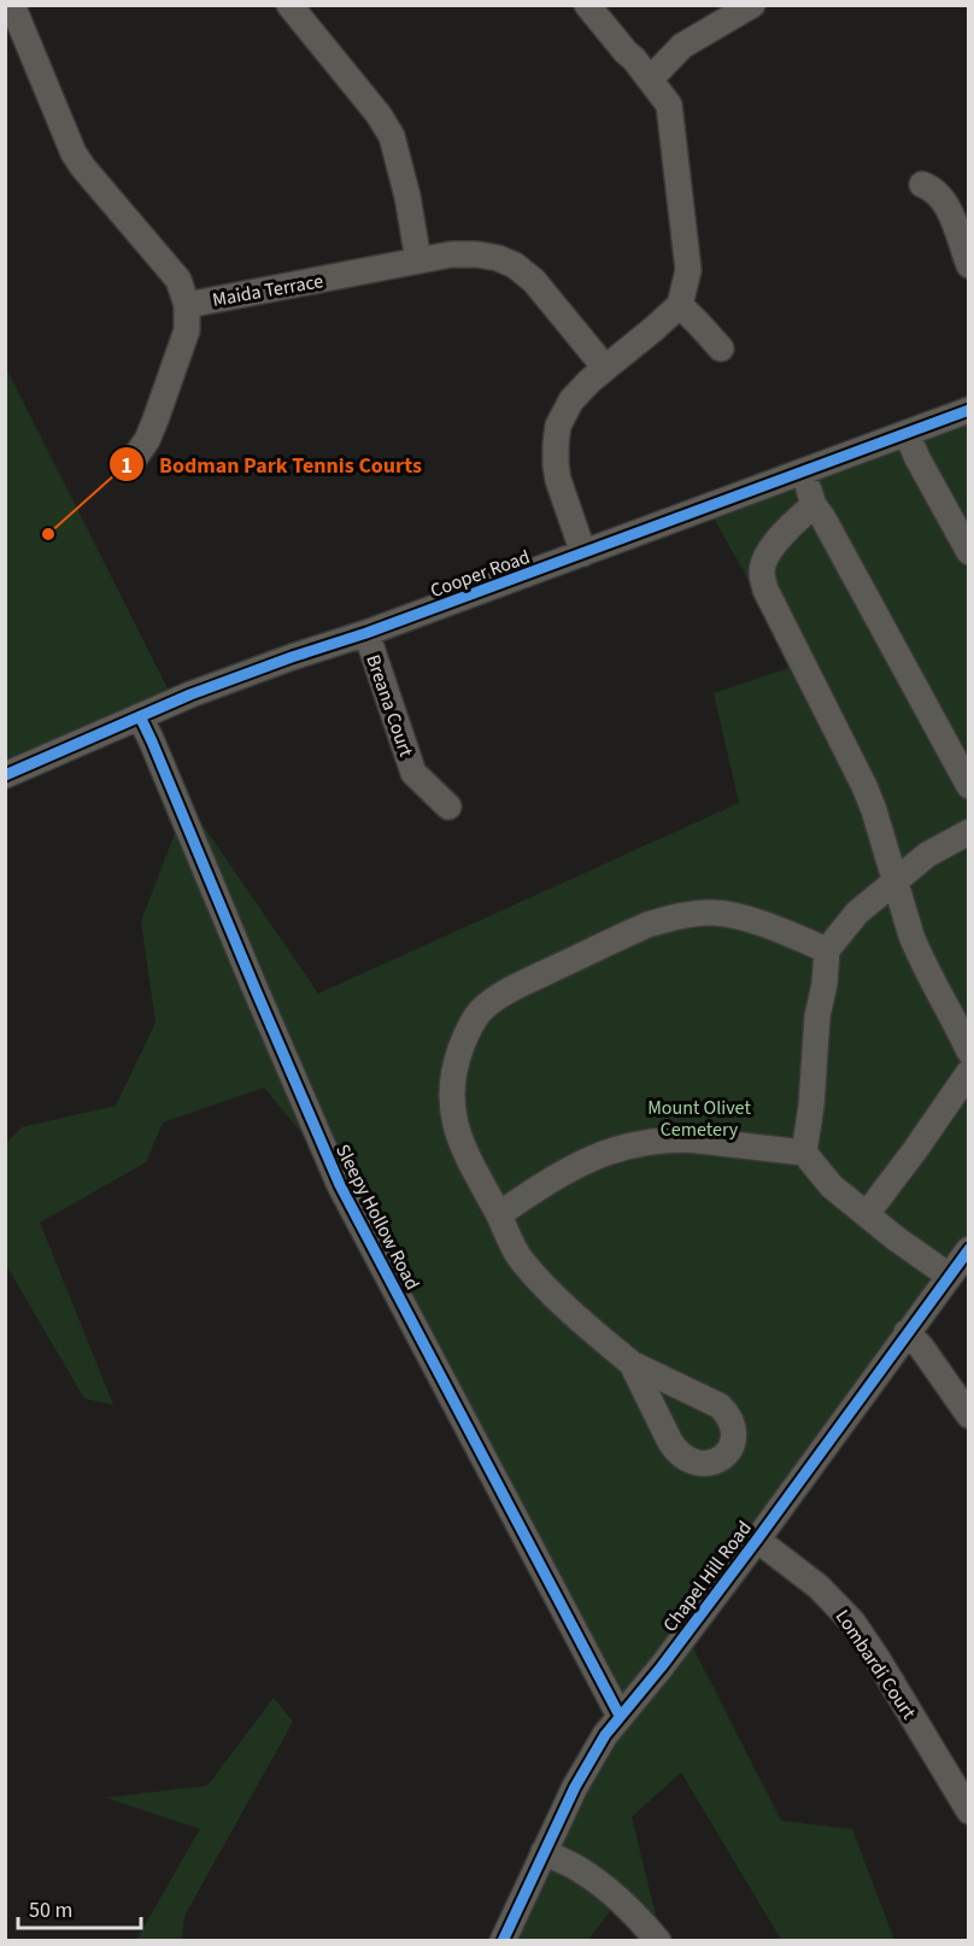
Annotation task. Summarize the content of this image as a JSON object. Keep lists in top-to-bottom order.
{
  "streets": {
    "street": [
      "Maida Terrace",
      "Cooper Road",
      "Breana Court",
      "Sleepy Hollow Road",
      "Chapel Hill Road",
      "Lombardi Court"
    ]
  },
  "crossings": [
    ["Cooper Road", "Breana Court"],
    ["Cooper Road", "Sleepy Hollow Road"],
    ["Sleepy Hollow Road", "Chapel Hill Road"],
    ["Chapel Hill Road", "Lombardi Court"]
  ],
  "parks": ["Mount Olivet Cemetery"],
  "places": ["Bodman Park Tennis Courts"],
  "scale_bar": "50 m"
}
